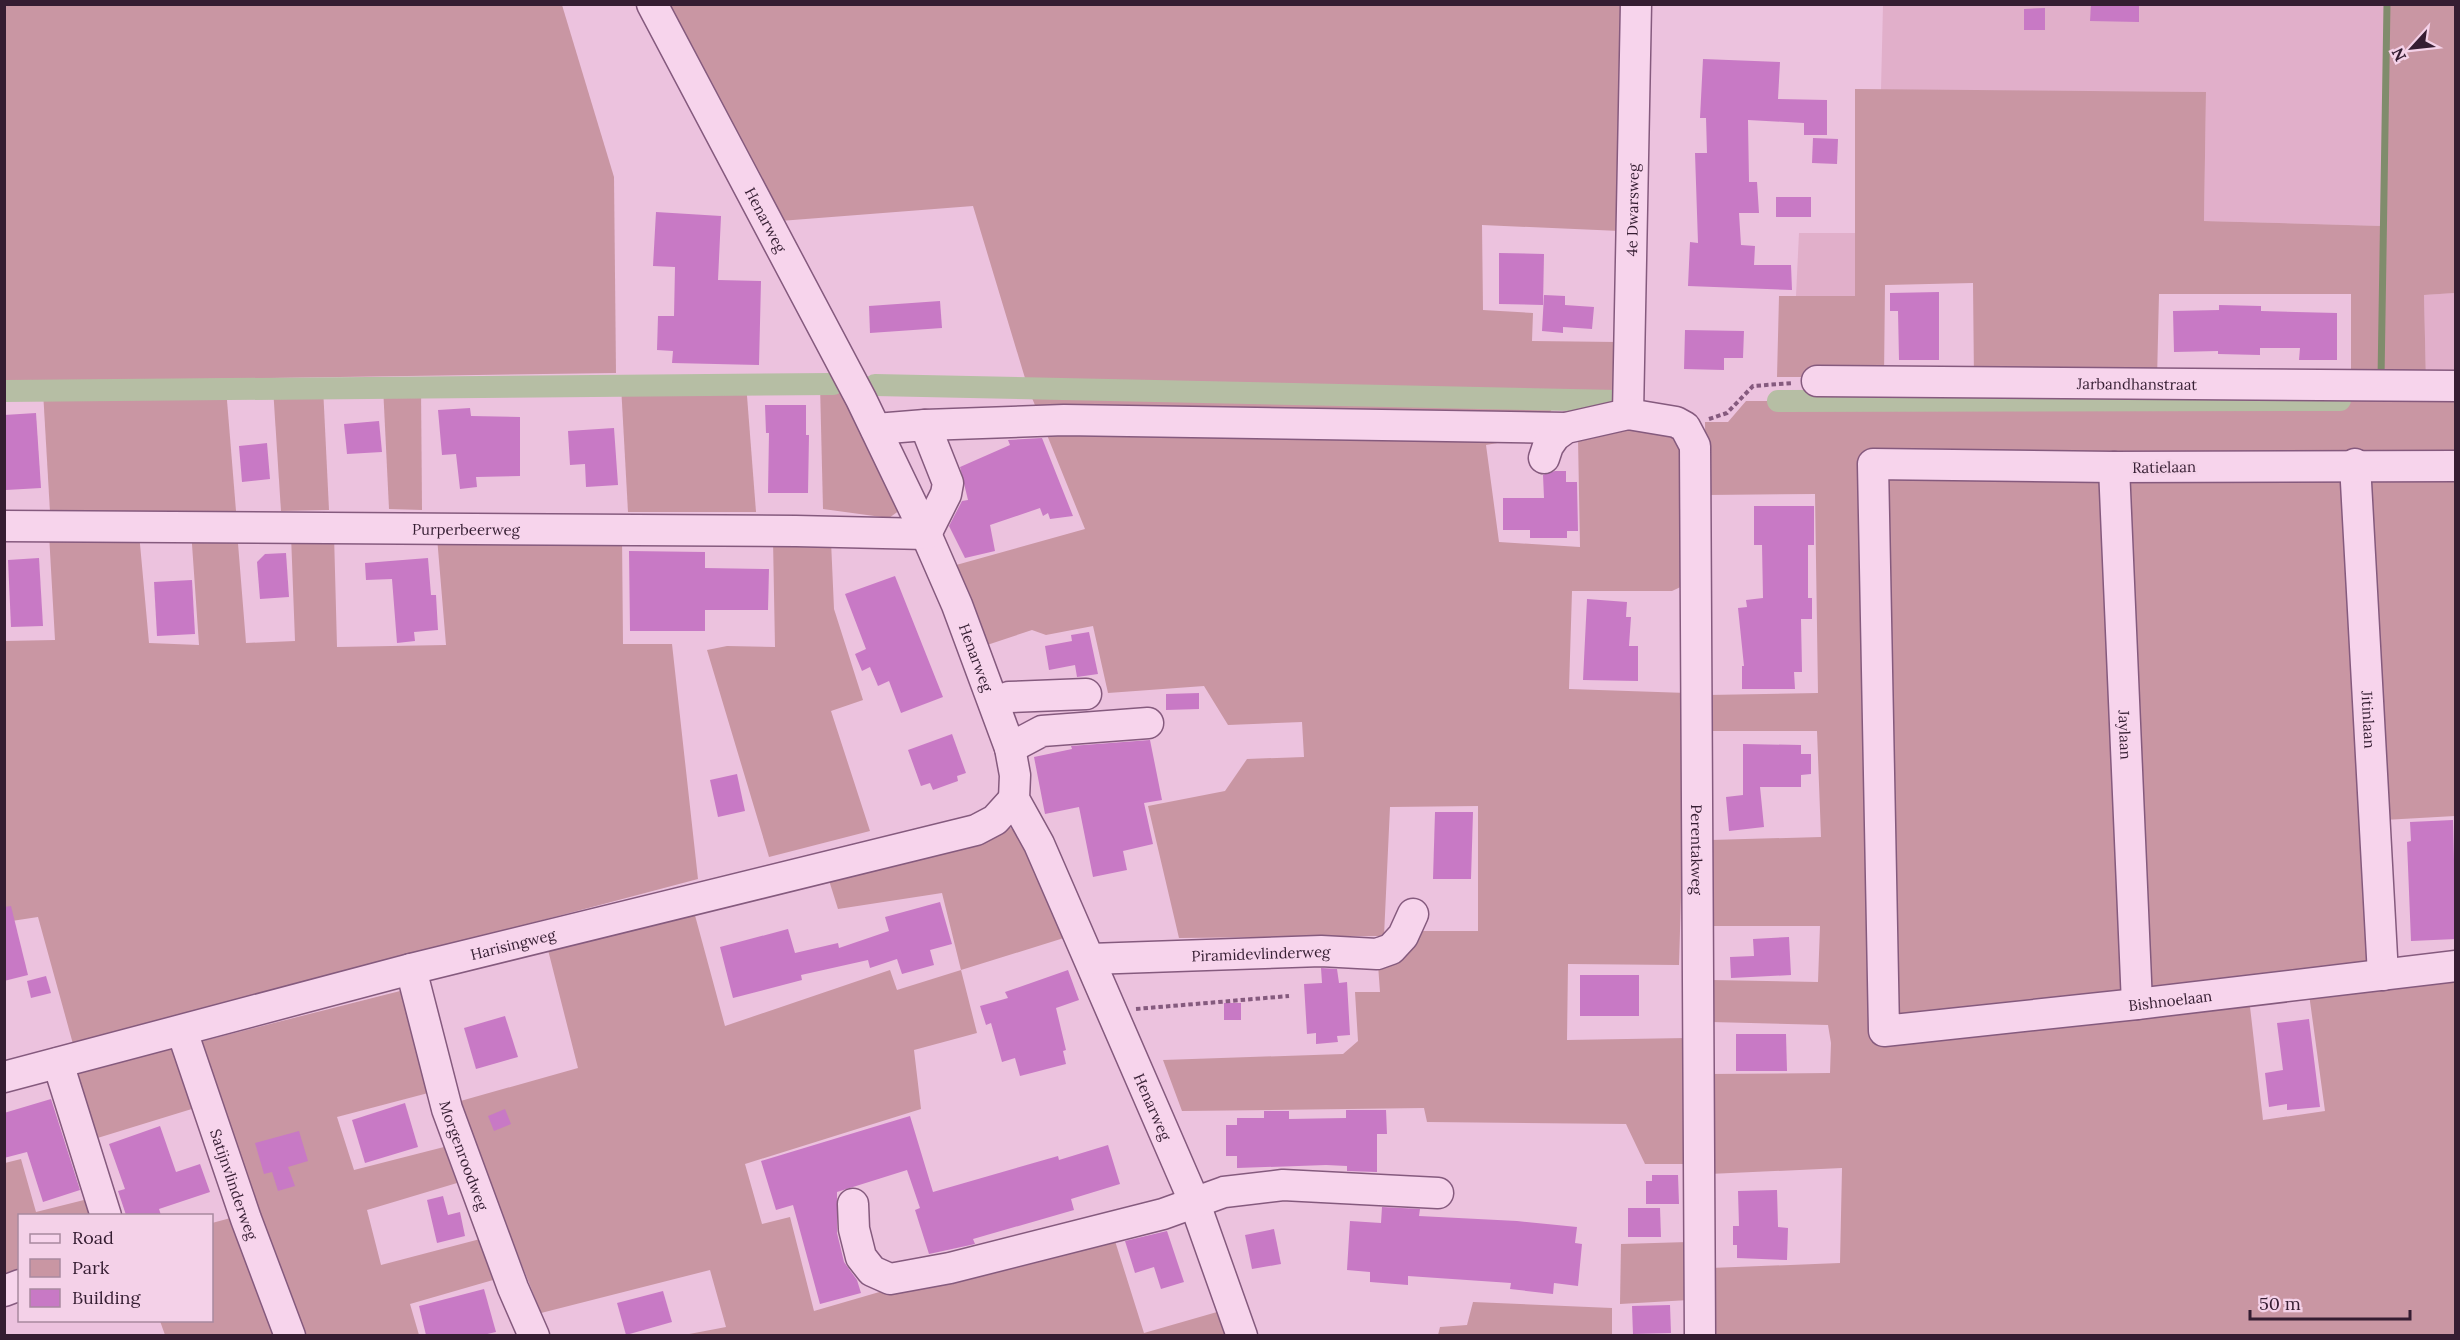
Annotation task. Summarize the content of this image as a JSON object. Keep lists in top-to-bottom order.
{
  "streets": {
    "street": [
      "4e Dwarsweg",
      "Henarweg",
      "Jarbandhanstraat",
      "Ratielaan",
      "Purperbeerweg",
      "Jitinlaan",
      "Jaylaan",
      "Perentakweg",
      "Harisingweg",
      "Piramidevlinderweg",
      "Bishnoelaan",
      "Morgenroodweg",
      "Satijnvlinderweg"
    ]
  },
  "crossings": [
    ["Henarweg", "Purperbeerweg"],
    ["Henarweg", "Harisingweg"],
    ["Henarweg", "Piramidevlinderweg"],
    ["Ratielaan", "Jitinlaan"],
    ["Ratielaan", "Jaylaan"],
    ["Ratielaan", "Bishnoelaan"],
    ["Jitinlaan", "Bishnoelaan"],
    ["Jaylaan", "Bishnoelaan"],
    ["Harisingweg", "Morgenroodweg"],
    ["Harisingweg", "Satijnvlinderweg"]
  ],
  "legend": ["Road", "Park", "Building"],
  "scale_bar": "50 m",
  "north": "bottom left"
}
